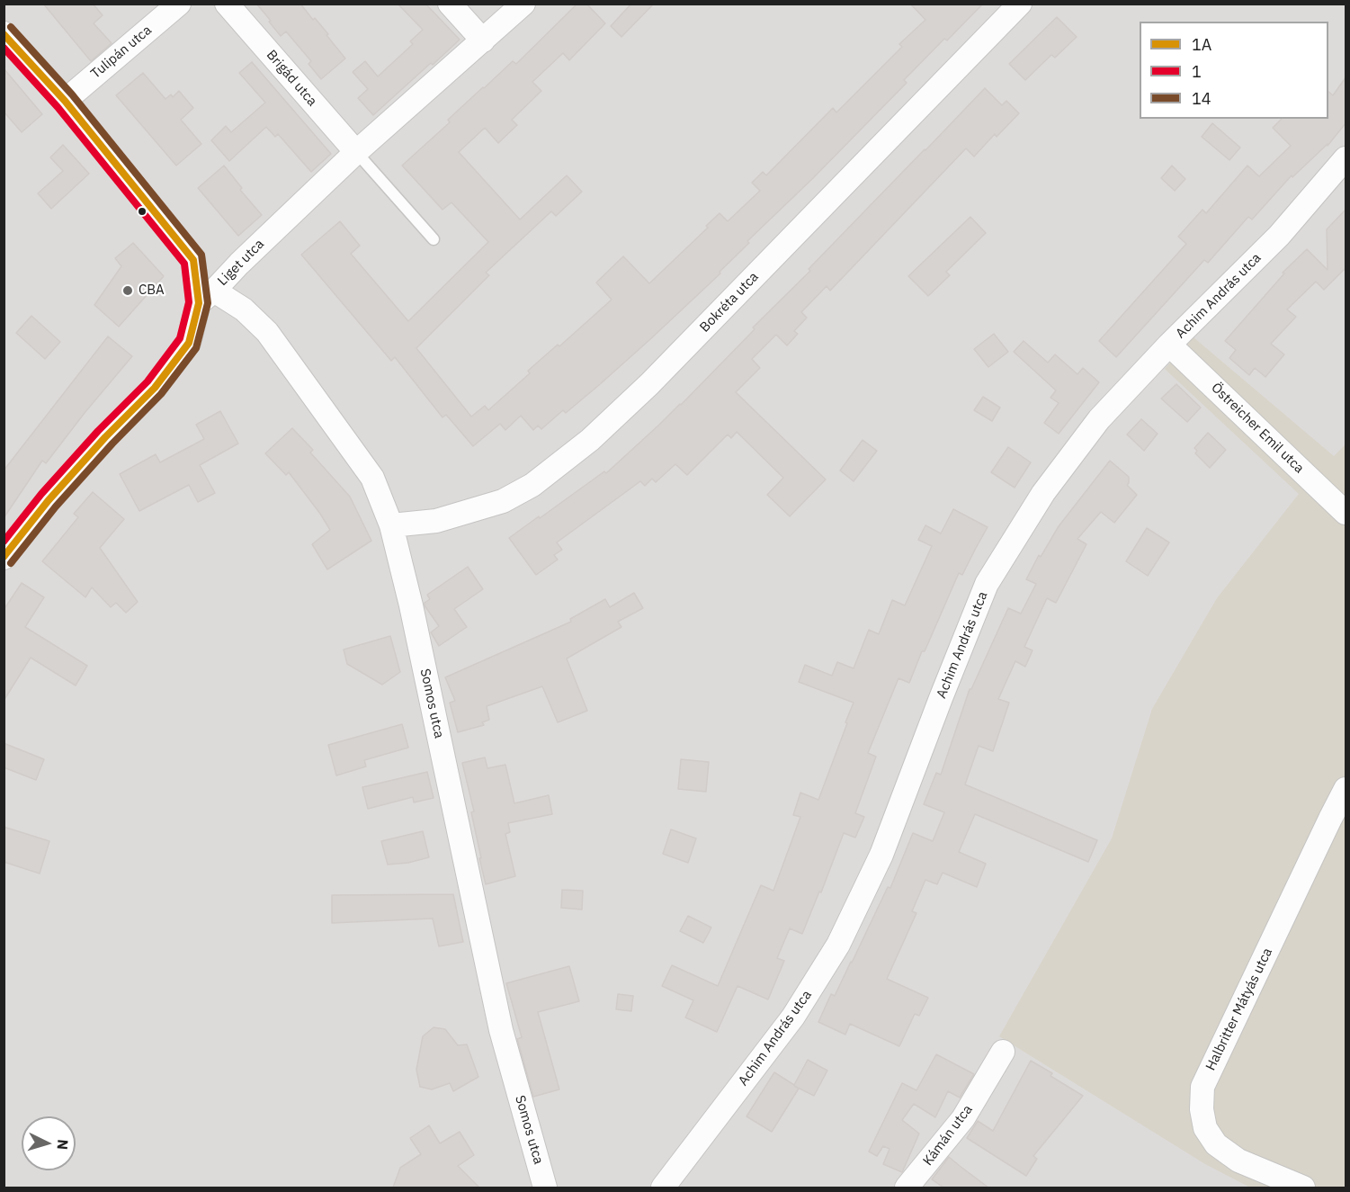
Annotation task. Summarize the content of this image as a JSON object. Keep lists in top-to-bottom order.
{
  "streets": {
    "street": [
      "Tulipán utca",
      "Brigád utca",
      "Liget utca",
      "Achim András utca",
      "Bokréta utca",
      "Östreicher Emil utca",
      "Somos utca",
      "Halbritter Mátyás utca",
      "Kámán utca"
    ]
  },
  "crossings": [
    ["Brigád utca", "Liget utca"],
    ["Liget utca", "Somos utca"],
    ["Achim András utca", "Östreicher Emil utca"],
    ["Bokréta utca", "Somos utca"]
  ],
  "places": ["CBA"],
  "lines": ["transit line 14", "transit line 1A", "transit line 1"],
  "legend": ["1A", "1", "14"],
  "north": "right"
}
